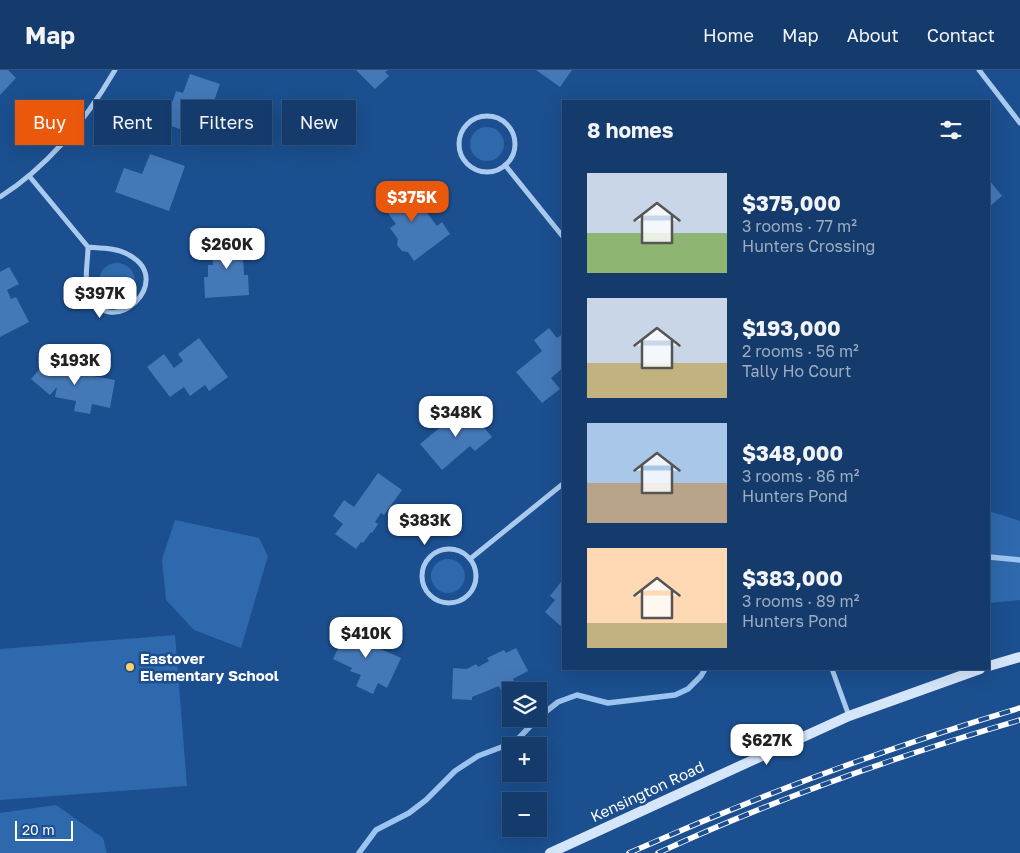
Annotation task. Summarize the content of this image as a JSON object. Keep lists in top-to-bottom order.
{
  "streets": {
    "street": ["Kensington Road"]
  },
  "places": ["Eastover Elementary School"],
  "scale_bar": "20 m",
  "page": {
    "header": "Map",
    "nav": [
      "Home",
      "Map",
      "About",
      "Contact"
    ],
    "chip": [
      "Buy",
      "Rent",
      "Filters",
      "New"
    ],
    "heading": "8 homes",
    "list": [
      {
        "name": "$375,000",
        "note": "3 rooms · 77 m² · Hunters Crossing"
      },
      {
        "name": "$193,000",
        "note": "2 rooms · 56 m² · Tally Ho Court"
      },
      {
        "name": "$348,000",
        "note": "3 rooms · 86 m² · Hunters Pond"
      },
      {
        "name": "$383,000",
        "note": "3 rooms · 89 m² · Hunters Pond"
      }
    ],
    "price": [
      "$375K",
      "$260K",
      "$397K",
      "$193K",
      "$348K",
      "$383K",
      "$410K",
      "$627K"
    ],
    "map_buttons": ["+", "−"],
    "scale": "20 m"
  }
}
